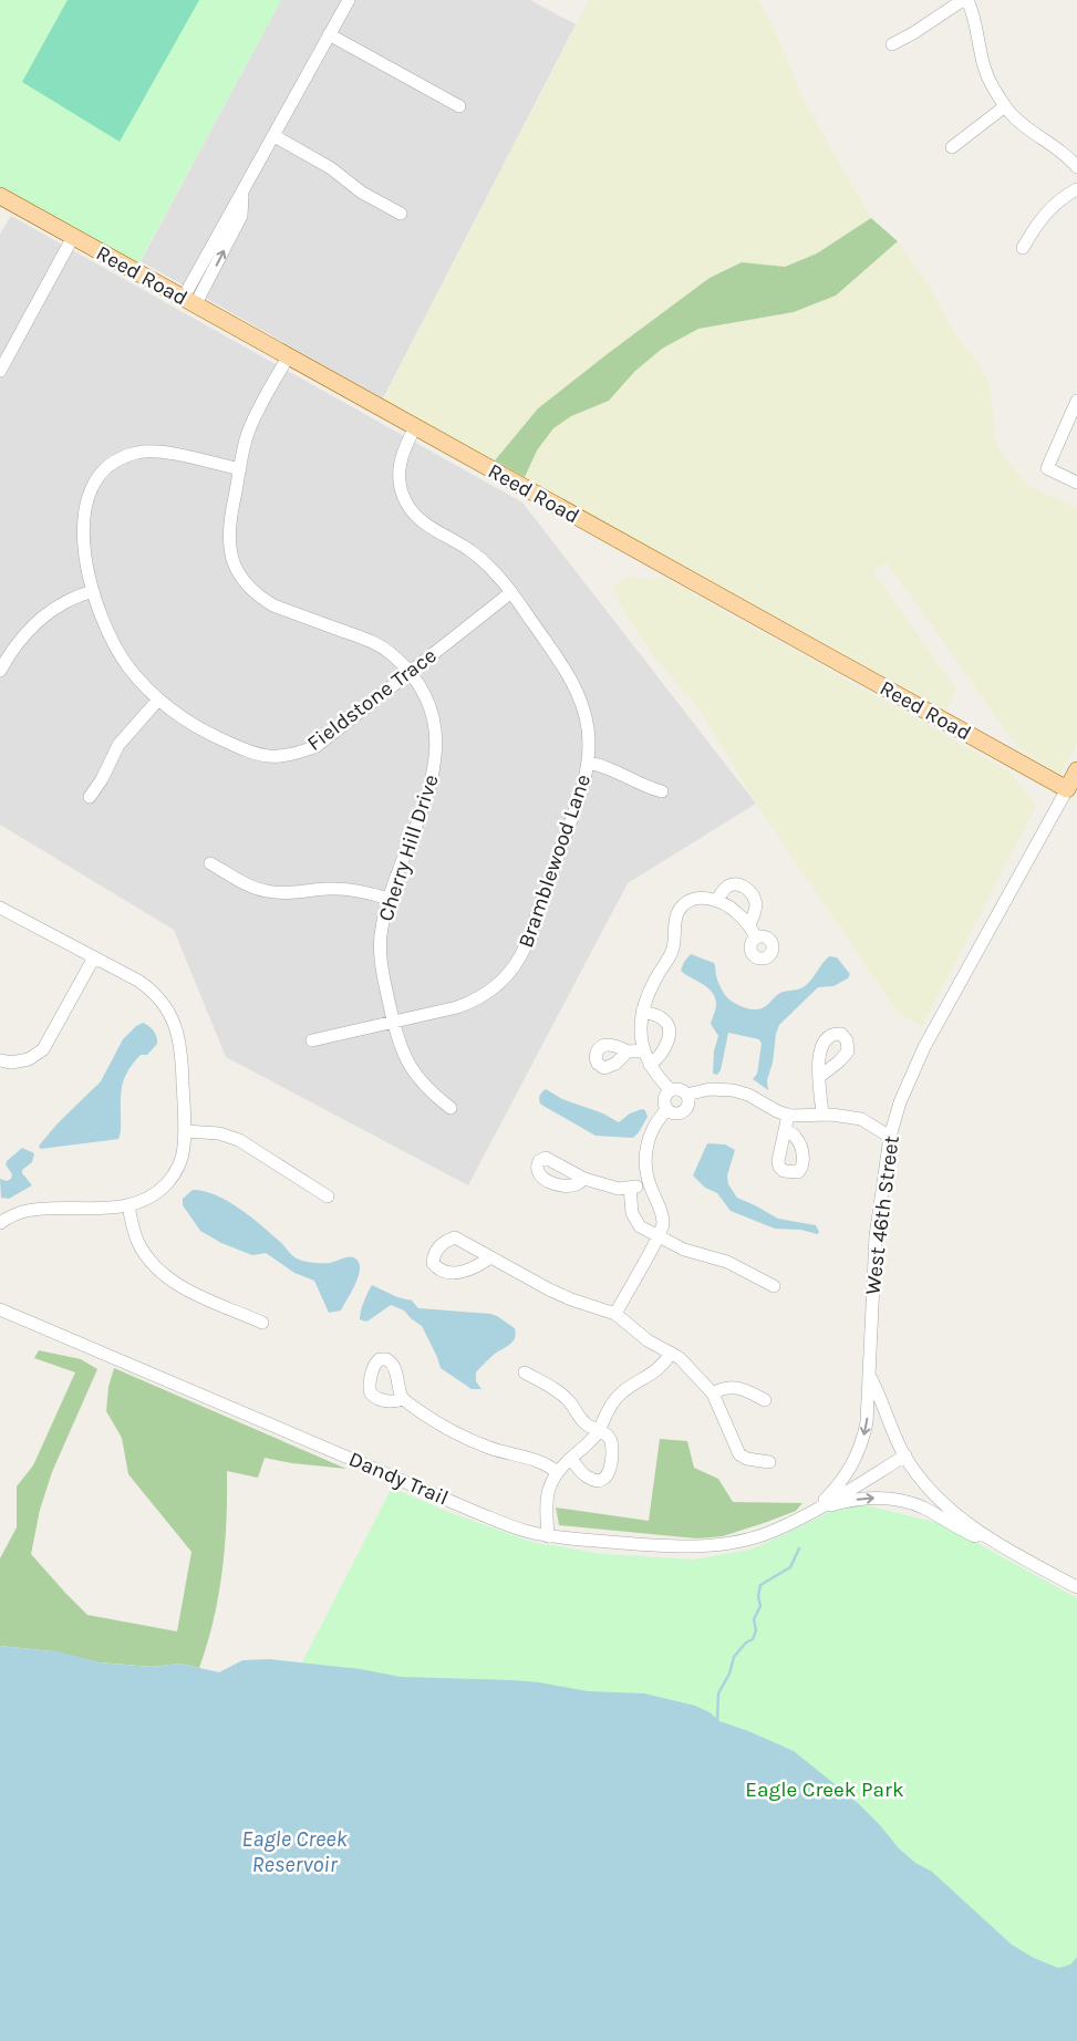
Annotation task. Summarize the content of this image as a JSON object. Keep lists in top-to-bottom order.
{
  "streets": {
    "main road": ["Reed Road", "West 46th Street"],
    "street": [
      "Fieldstone Trace",
      "Cherry Hill Drive",
      "Bramblewood Lane",
      "Dandy Trail"
    ]
  },
  "crossings": [
    ["Reed Road", "Cherry Hill Drive"],
    ["Reed Road", "Bramblewood Lane"],
    ["Reed Road", "West 46th Street"],
    ["Fieldstone Trace", "Cherry Hill Drive"],
    ["Fieldstone Trace", "Bramblewood Lane"],
    ["Cherry Hill Drive", "Bramblewood Lane"],
    ["West 46th Street", "Dandy Trail"]
  ],
  "water": ["Eagle Creek Reservoir"],
  "parks": ["Eagle Creek Park"]
}
